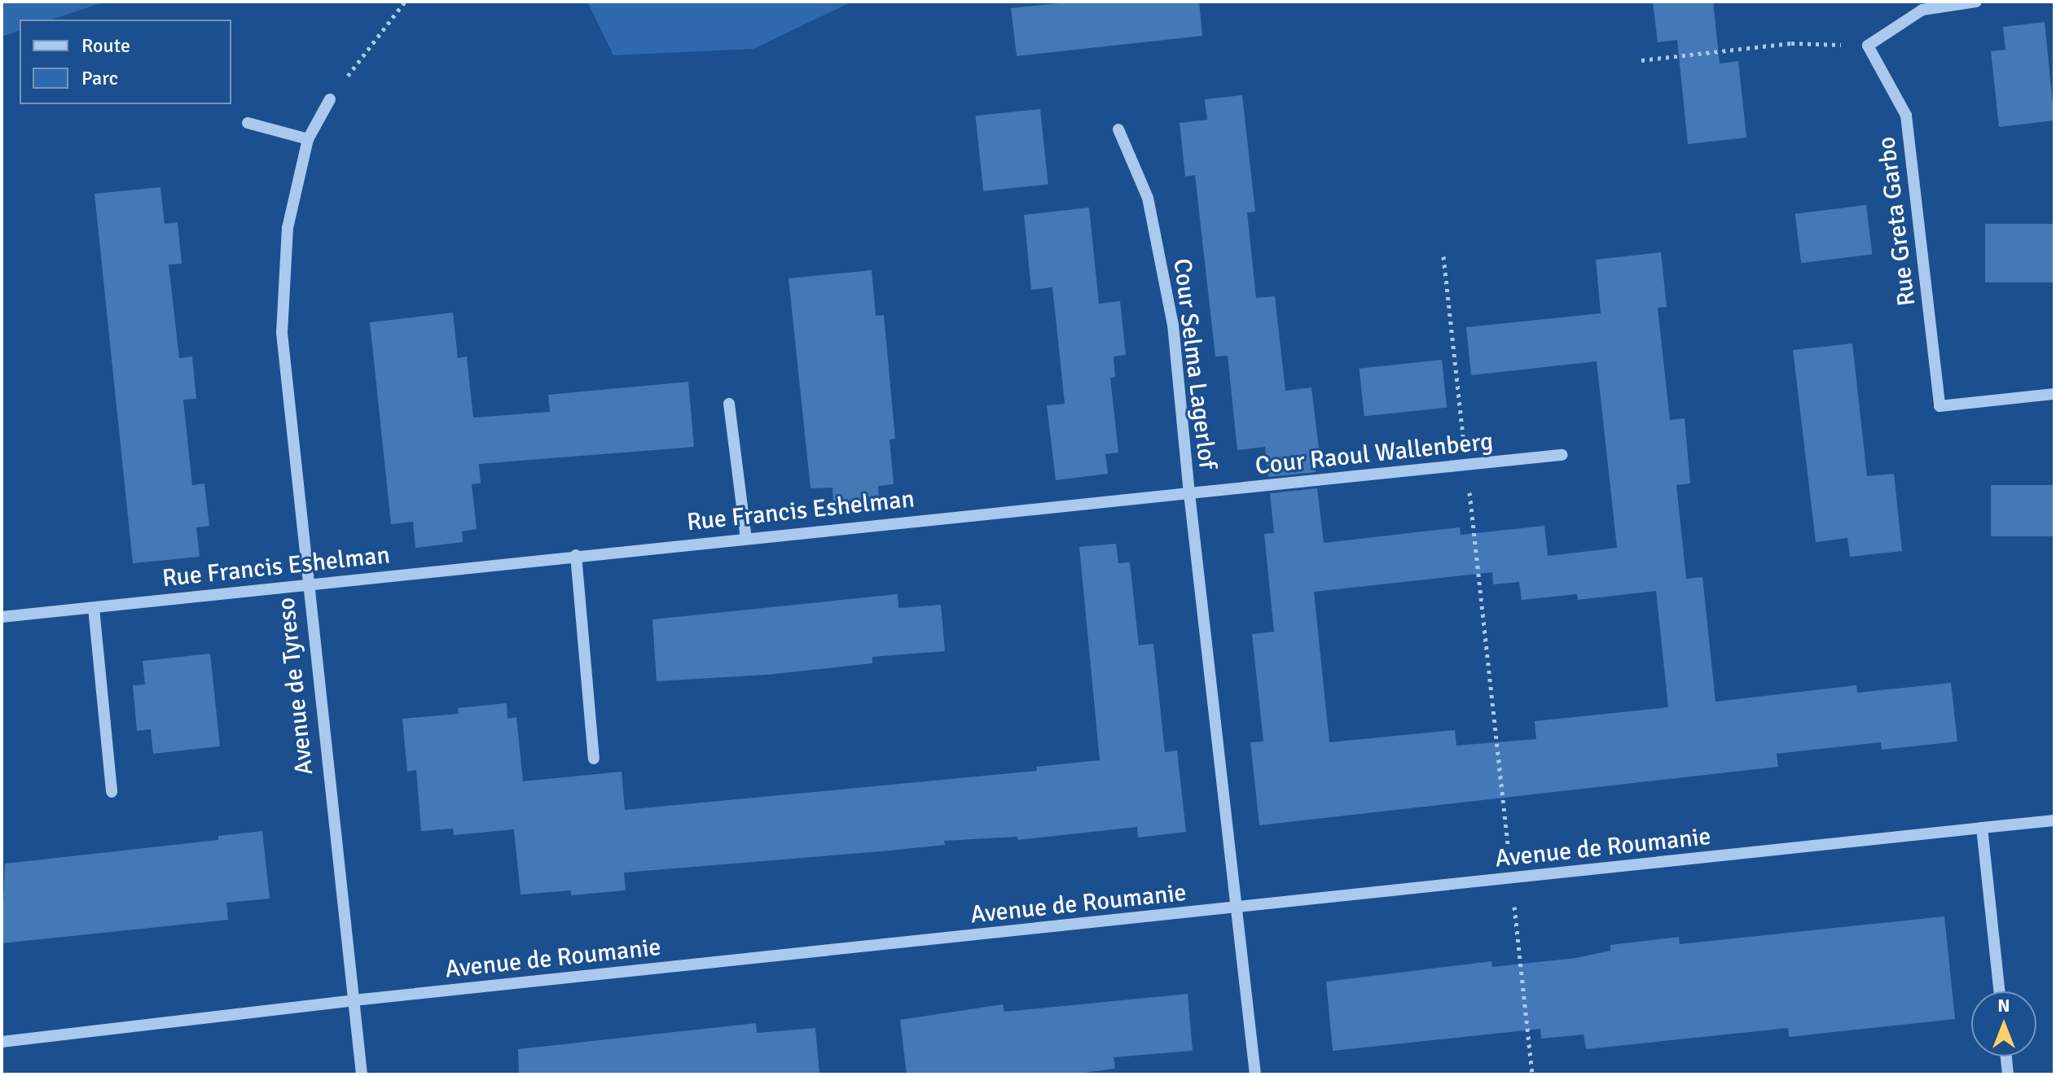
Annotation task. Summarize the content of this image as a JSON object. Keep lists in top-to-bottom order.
{
  "streets": {
    "street": [
      "Rue Greta Garbo",
      "Cour Selma Lagerlof",
      "Cour Raoul Wallenberg",
      "Rue Francis Eshelman",
      "Avenue de Tyreso",
      "Avenue de Roumanie"
    ]
  },
  "crossings": [
    ["Cour Selma Lagerlof", "Cour Raoul Wallenberg"],
    ["Cour Selma Lagerlof", "Rue Francis Eshelman"],
    ["Cour Raoul Wallenberg", "Rue Francis Eshelman"],
    ["Rue Francis Eshelman", "Avenue de Tyreso"],
    ["Avenue de Tyreso", "Avenue de Roumanie"]
  ],
  "legend": ["Route", "Parc"],
  "north": "top"
}
